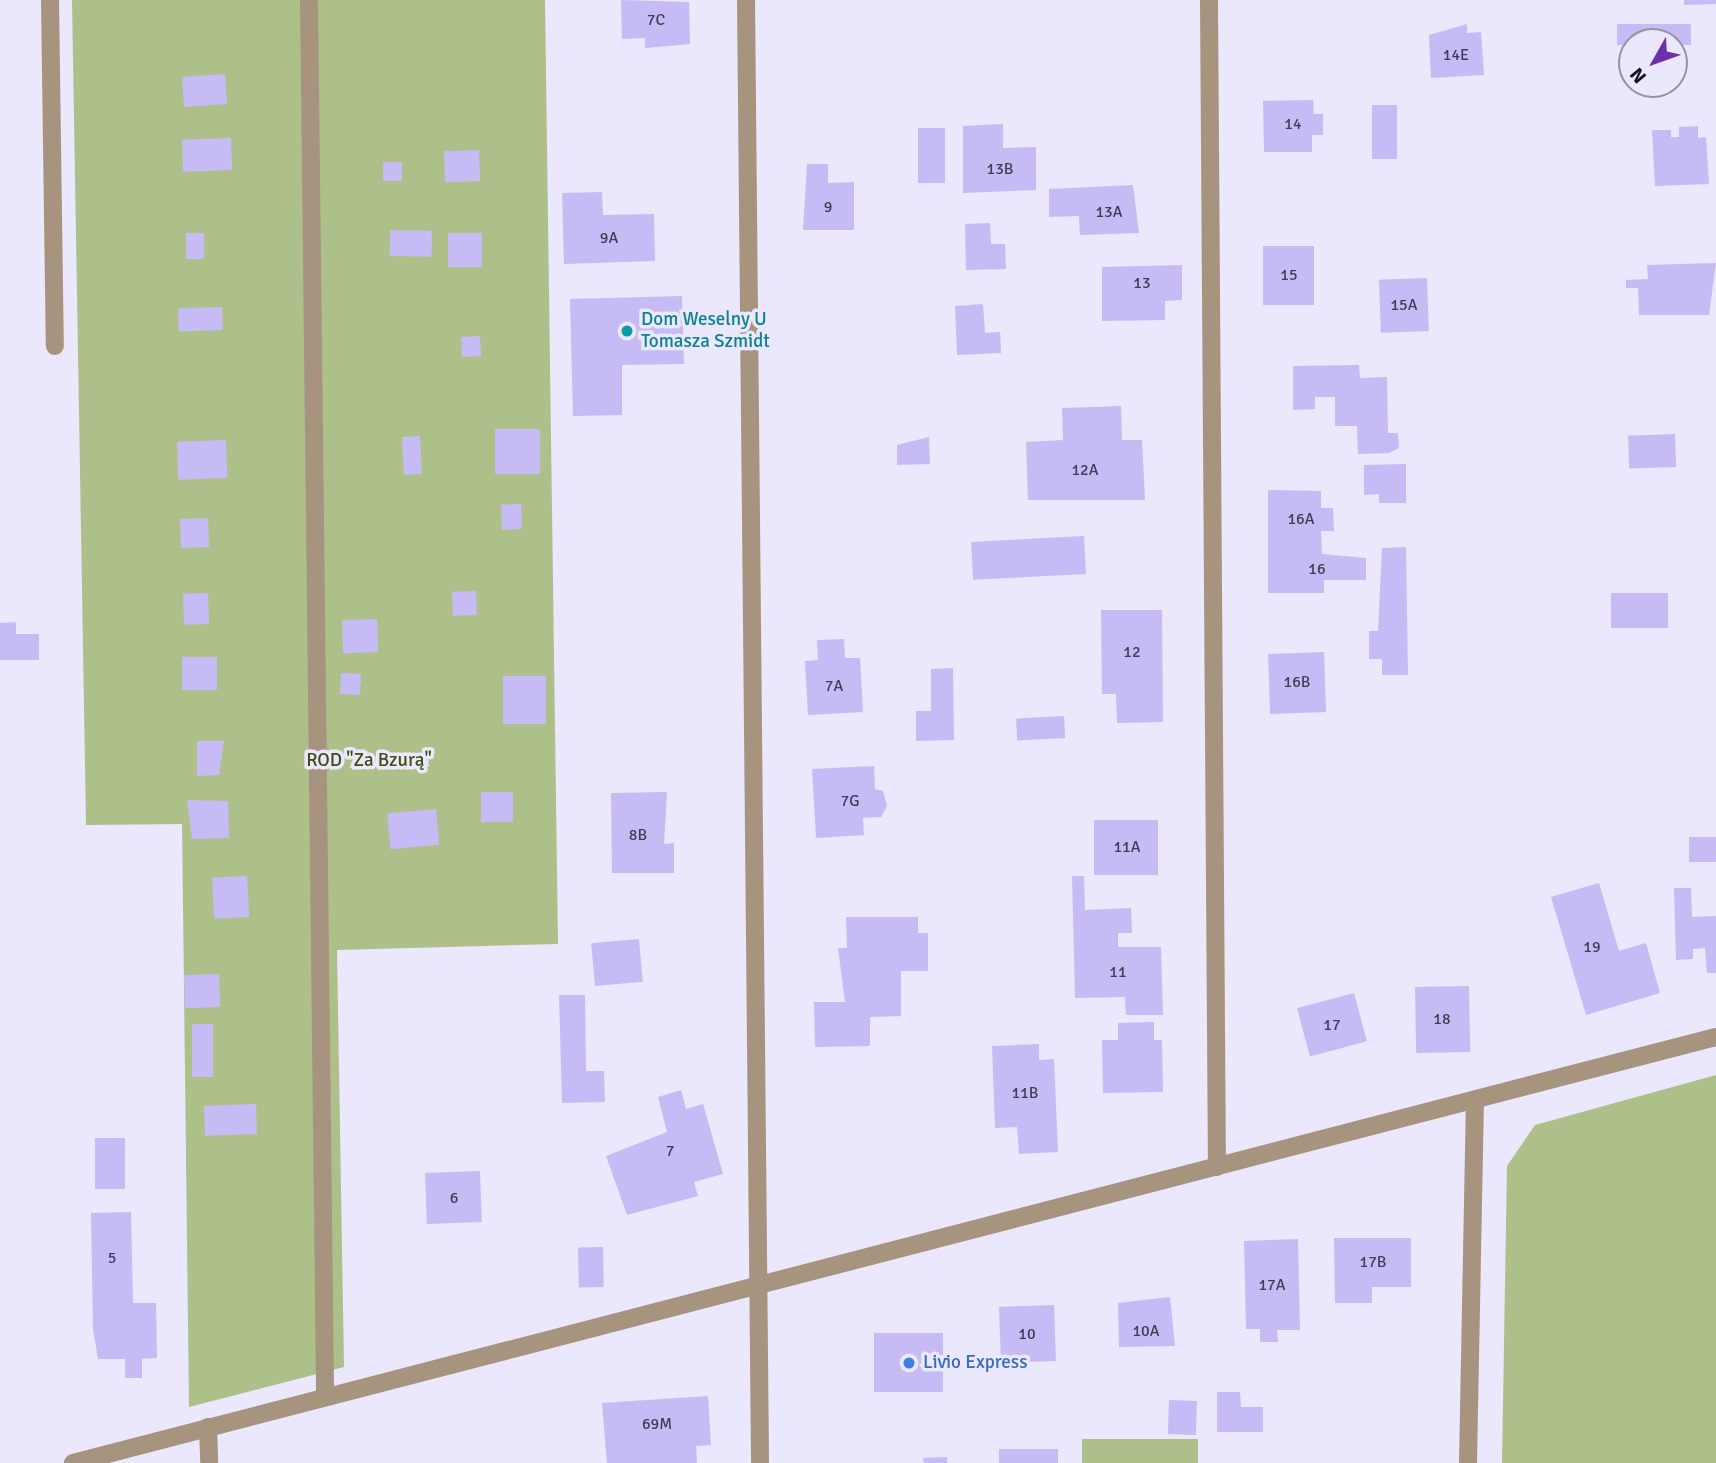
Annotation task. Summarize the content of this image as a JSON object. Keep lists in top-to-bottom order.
{
  "parks": ["ROD \"Za Bzurą\""],
  "places": ["Dom Weselny U Tomasza Szmidt", "Livio Express"],
  "house_numbers": [
    "7C",
    "14E",
    "14",
    "13B",
    "9",
    "13A",
    "9A",
    "15",
    "13",
    "15A",
    "12A",
    "16A",
    "16",
    "12",
    "16B",
    "7A",
    "7G",
    "8B",
    "11A",
    "19",
    "11",
    "18",
    "17",
    "11B",
    "7",
    "6",
    "5",
    "17B",
    "17A",
    "10A",
    "10",
    "69M"
  ],
  "north": "bottom left"
}
